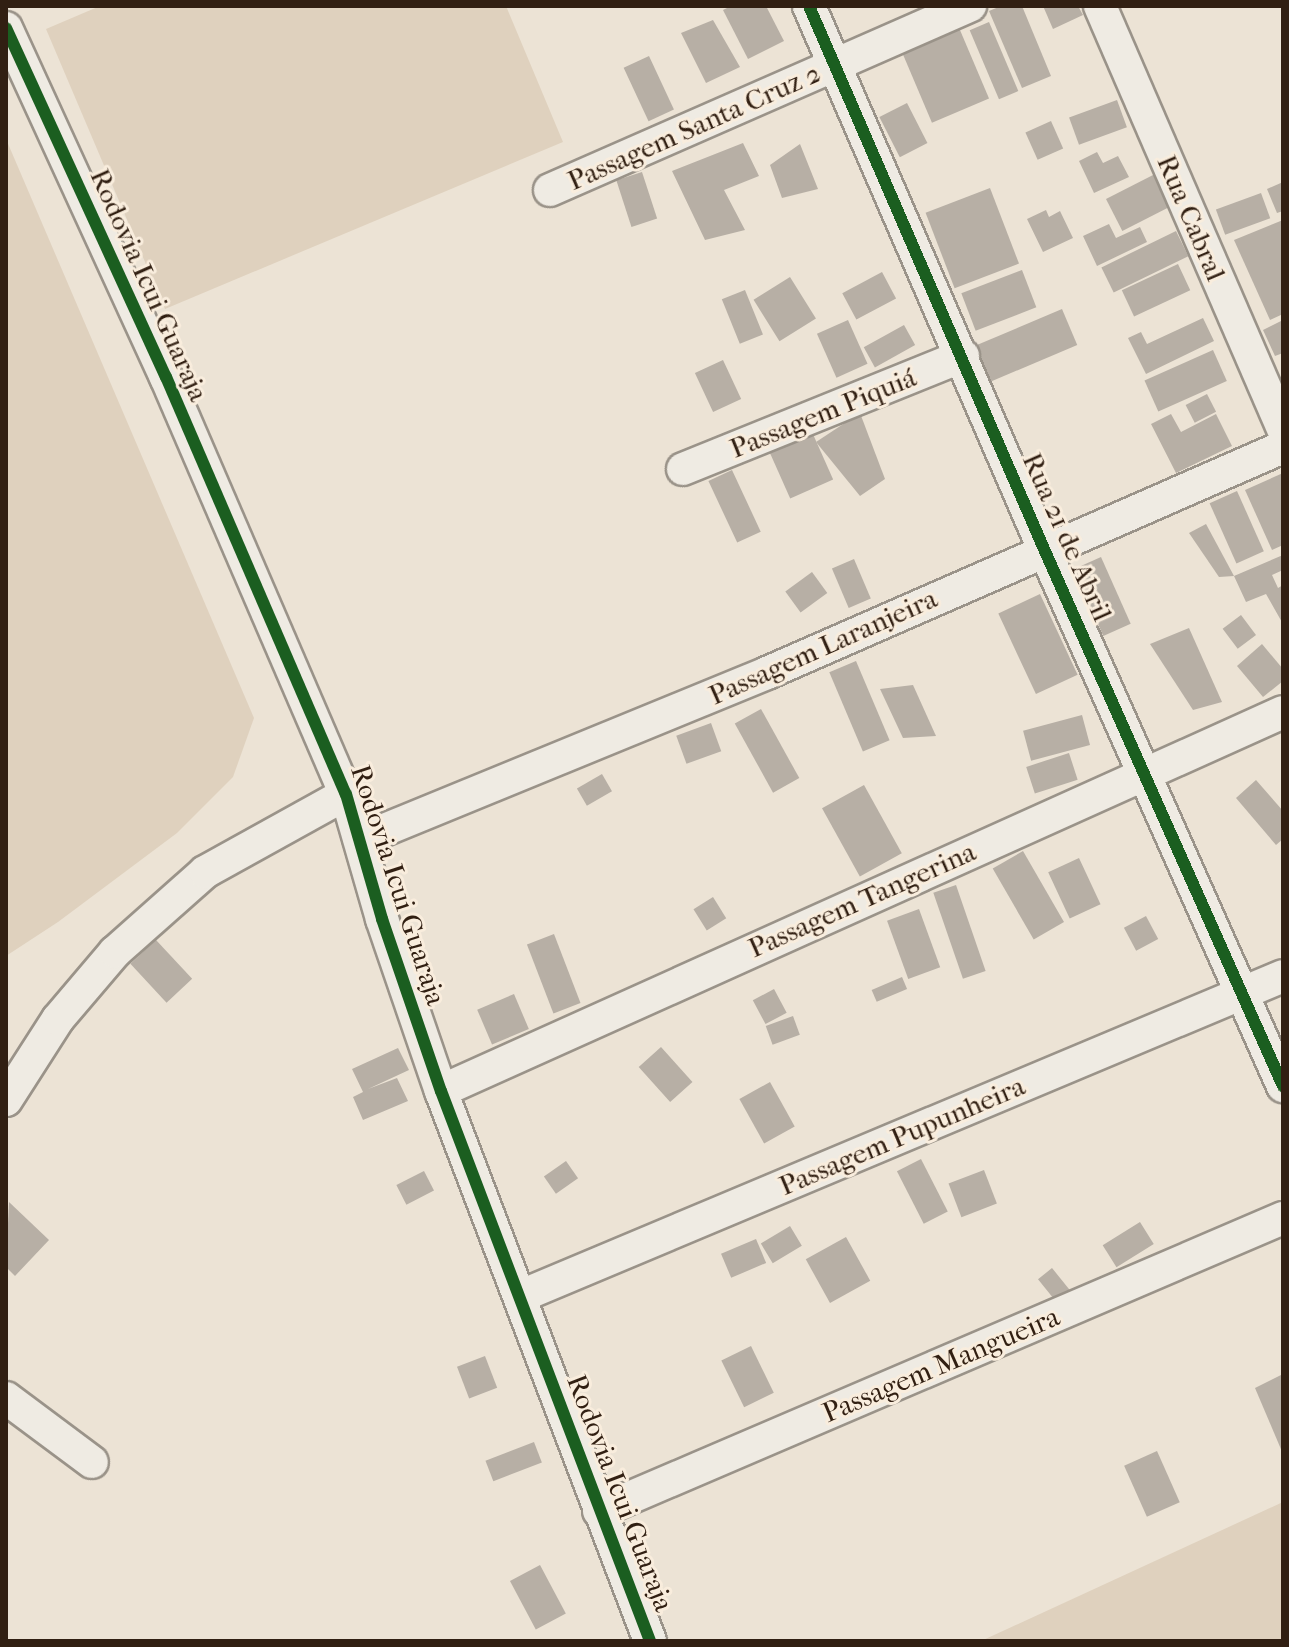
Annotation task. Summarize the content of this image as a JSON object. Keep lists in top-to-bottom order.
{
  "streets": {
    "street": [
      "Passagem Santa Cruz 2",
      "Rua Cabral",
      "Rodovia Icui Guaraja",
      "Passagem Piquiá",
      "Rua 21 de Abril",
      "Passagem Laranjeira",
      "Passagem Tangerina",
      "Passagem Pupunheira",
      "Passagem Mangueira"
    ]
  },
  "crossings": [
    ["Passagem Santa Cruz 2", "Rua 21 de Abril"],
    ["Rodovia Icui Guaraja", "Passagem Laranjeira"],
    ["Rodovia Icui Guaraja", "Passagem Tangerina"],
    ["Rodovia Icui Guaraja", "Passagem Pupunheira"],
    ["Rodovia Icui Guaraja", "Passagem Mangueira"],
    ["Passagem Piquiá", "Rua 21 de Abril"],
    ["Rua 21 de Abril", "Passagem Laranjeira"],
    ["Rua 21 de Abril", "Passagem Tangerina"],
    ["Rua 21 de Abril", "Passagem Pupunheira"]
  ]
}
